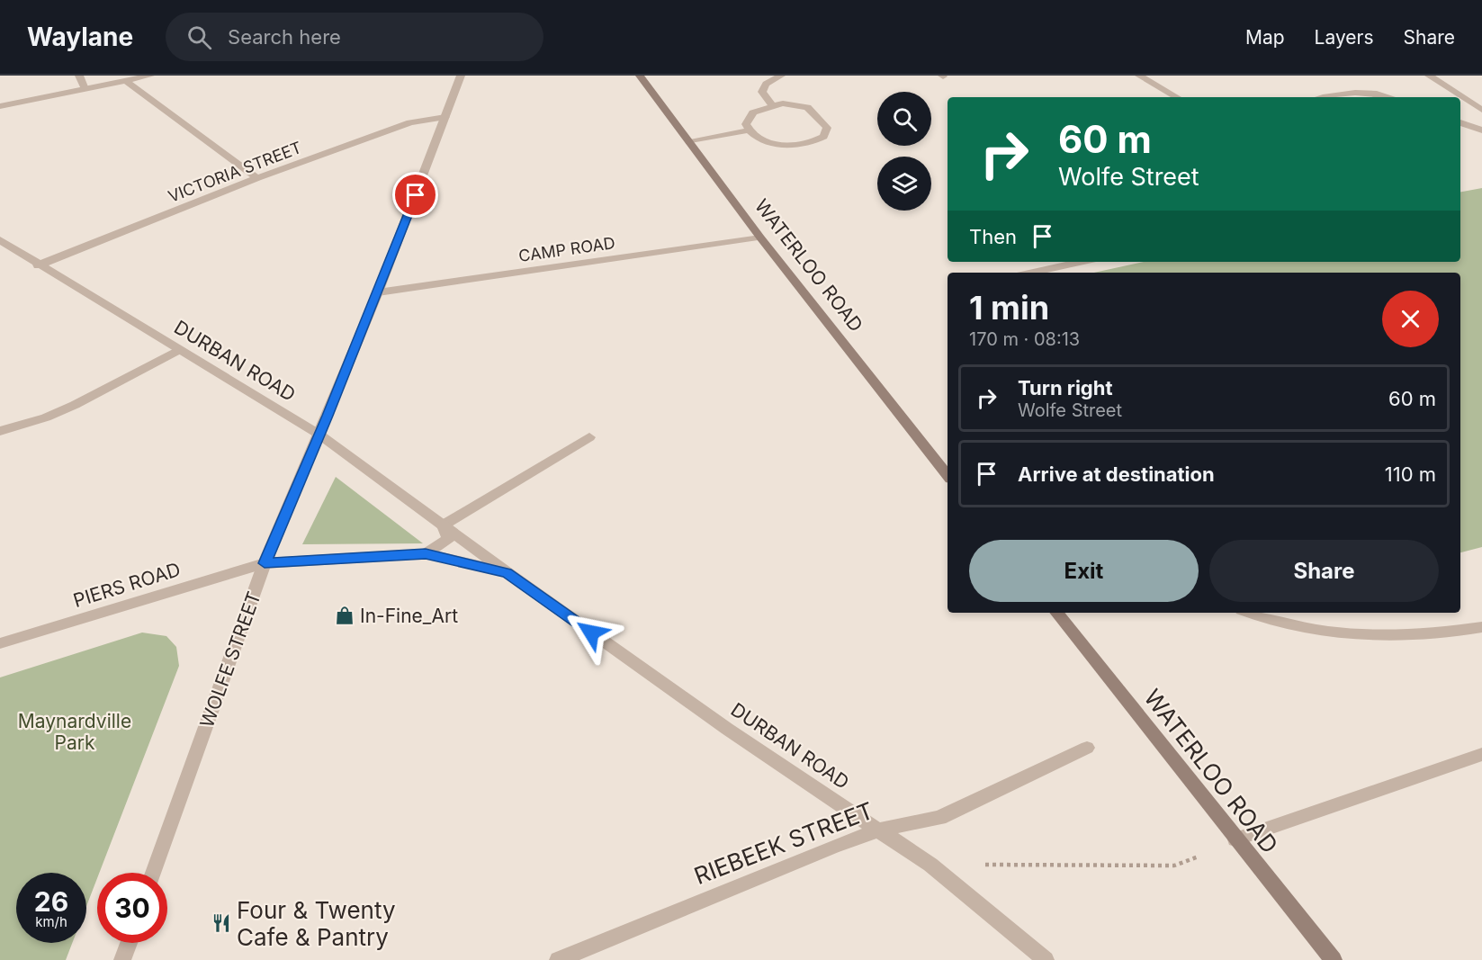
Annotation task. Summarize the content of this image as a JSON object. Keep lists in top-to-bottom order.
{
  "streets": {
    "main road": ["WATERLOO ROAD"],
    "street": [
      "VICTORIA STREET",
      "CAMP ROAD",
      "DURBAN ROAD",
      "PIERS ROAD",
      "WOLFE STREET",
      "RIEBEEK STREET"
    ]
  },
  "crossings": [
    ["VICTORIA STREET", "DURBAN ROAD"],
    ["VICTORIA STREET", "WOLFE STREET"],
    ["CAMP ROAD", "WATERLOO ROAD"],
    ["CAMP ROAD", "WOLFE STREET"],
    ["DURBAN ROAD", "PIERS ROAD"],
    ["DURBAN ROAD", "WOLFE STREET"],
    ["DURBAN ROAD", "RIEBEEK STREET"],
    ["PIERS ROAD", "WOLFE STREET"]
  ],
  "parks": ["Maynardville Park"],
  "places": {
    "shop": ["In-Fine_Art"],
    "restaurant": ["Four & Twenty Cafe & Pantry"]
  },
  "page": {
    "header": "Waylane",
    "search": "Search here",
    "nav": ["Map", "Layers", "Share"],
    "turn": ["60 m", "Wolfe Street"],
    "then": "Then",
    "heading": ["1 min", "170 m · 08:13"],
    "list": [
      {
        "name": "Turn right",
        "note": "Wolfe Street",
        "value": "60 m"
      },
      {
        "name": "Arrive at destination",
        "value": "110 m"
      }
    ],
    "buttons": ["Exit", "Share"],
    "speed": "26 km/h",
    "limit": "30"
  }
}
